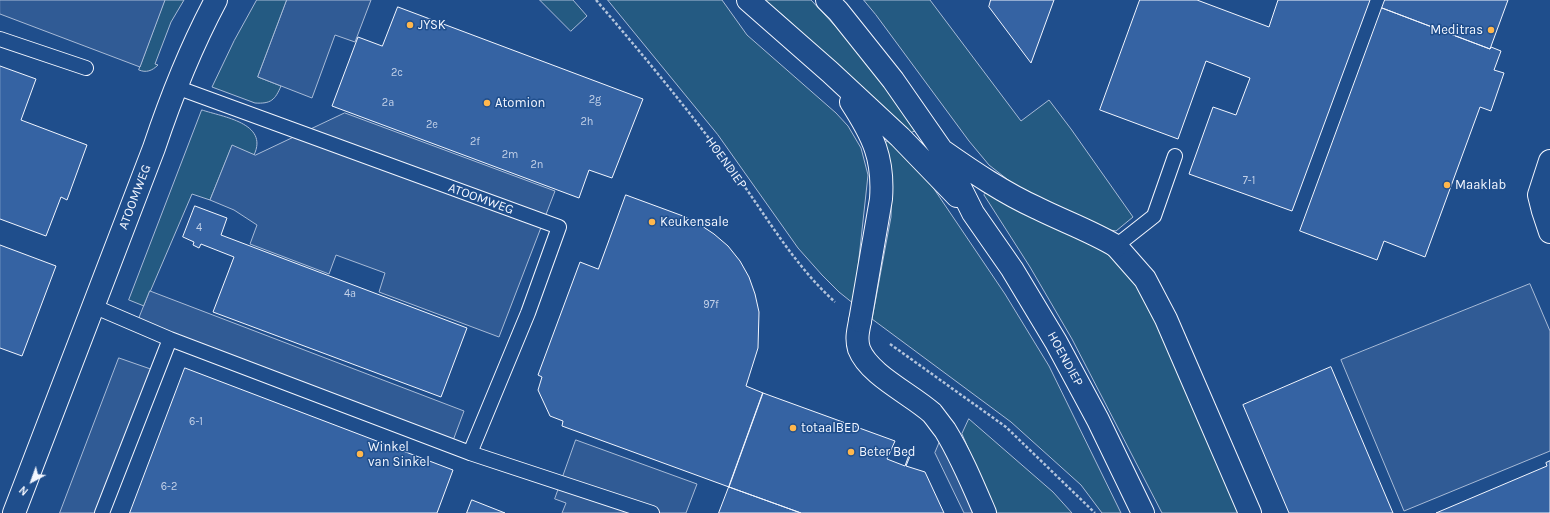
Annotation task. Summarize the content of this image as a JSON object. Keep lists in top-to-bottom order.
{
  "streets": {
    "main road": ["HOENDIEP", "ATOOMWEG"]
  },
  "places": [
    "JYSK",
    "Meditras",
    "Atomion",
    "Maaklab",
    "Keukensale",
    "totaalBED",
    "Beter Bed",
    "Winkel van Sinkel"
  ],
  "house_numbers": [
    "2c",
    "2g",
    "2a",
    "2h",
    "2e",
    "2f",
    "2m",
    "2n",
    "7-1",
    "4",
    "4a",
    "97f",
    "6-1",
    "6-2"
  ],
  "north": "bottom left"
}
